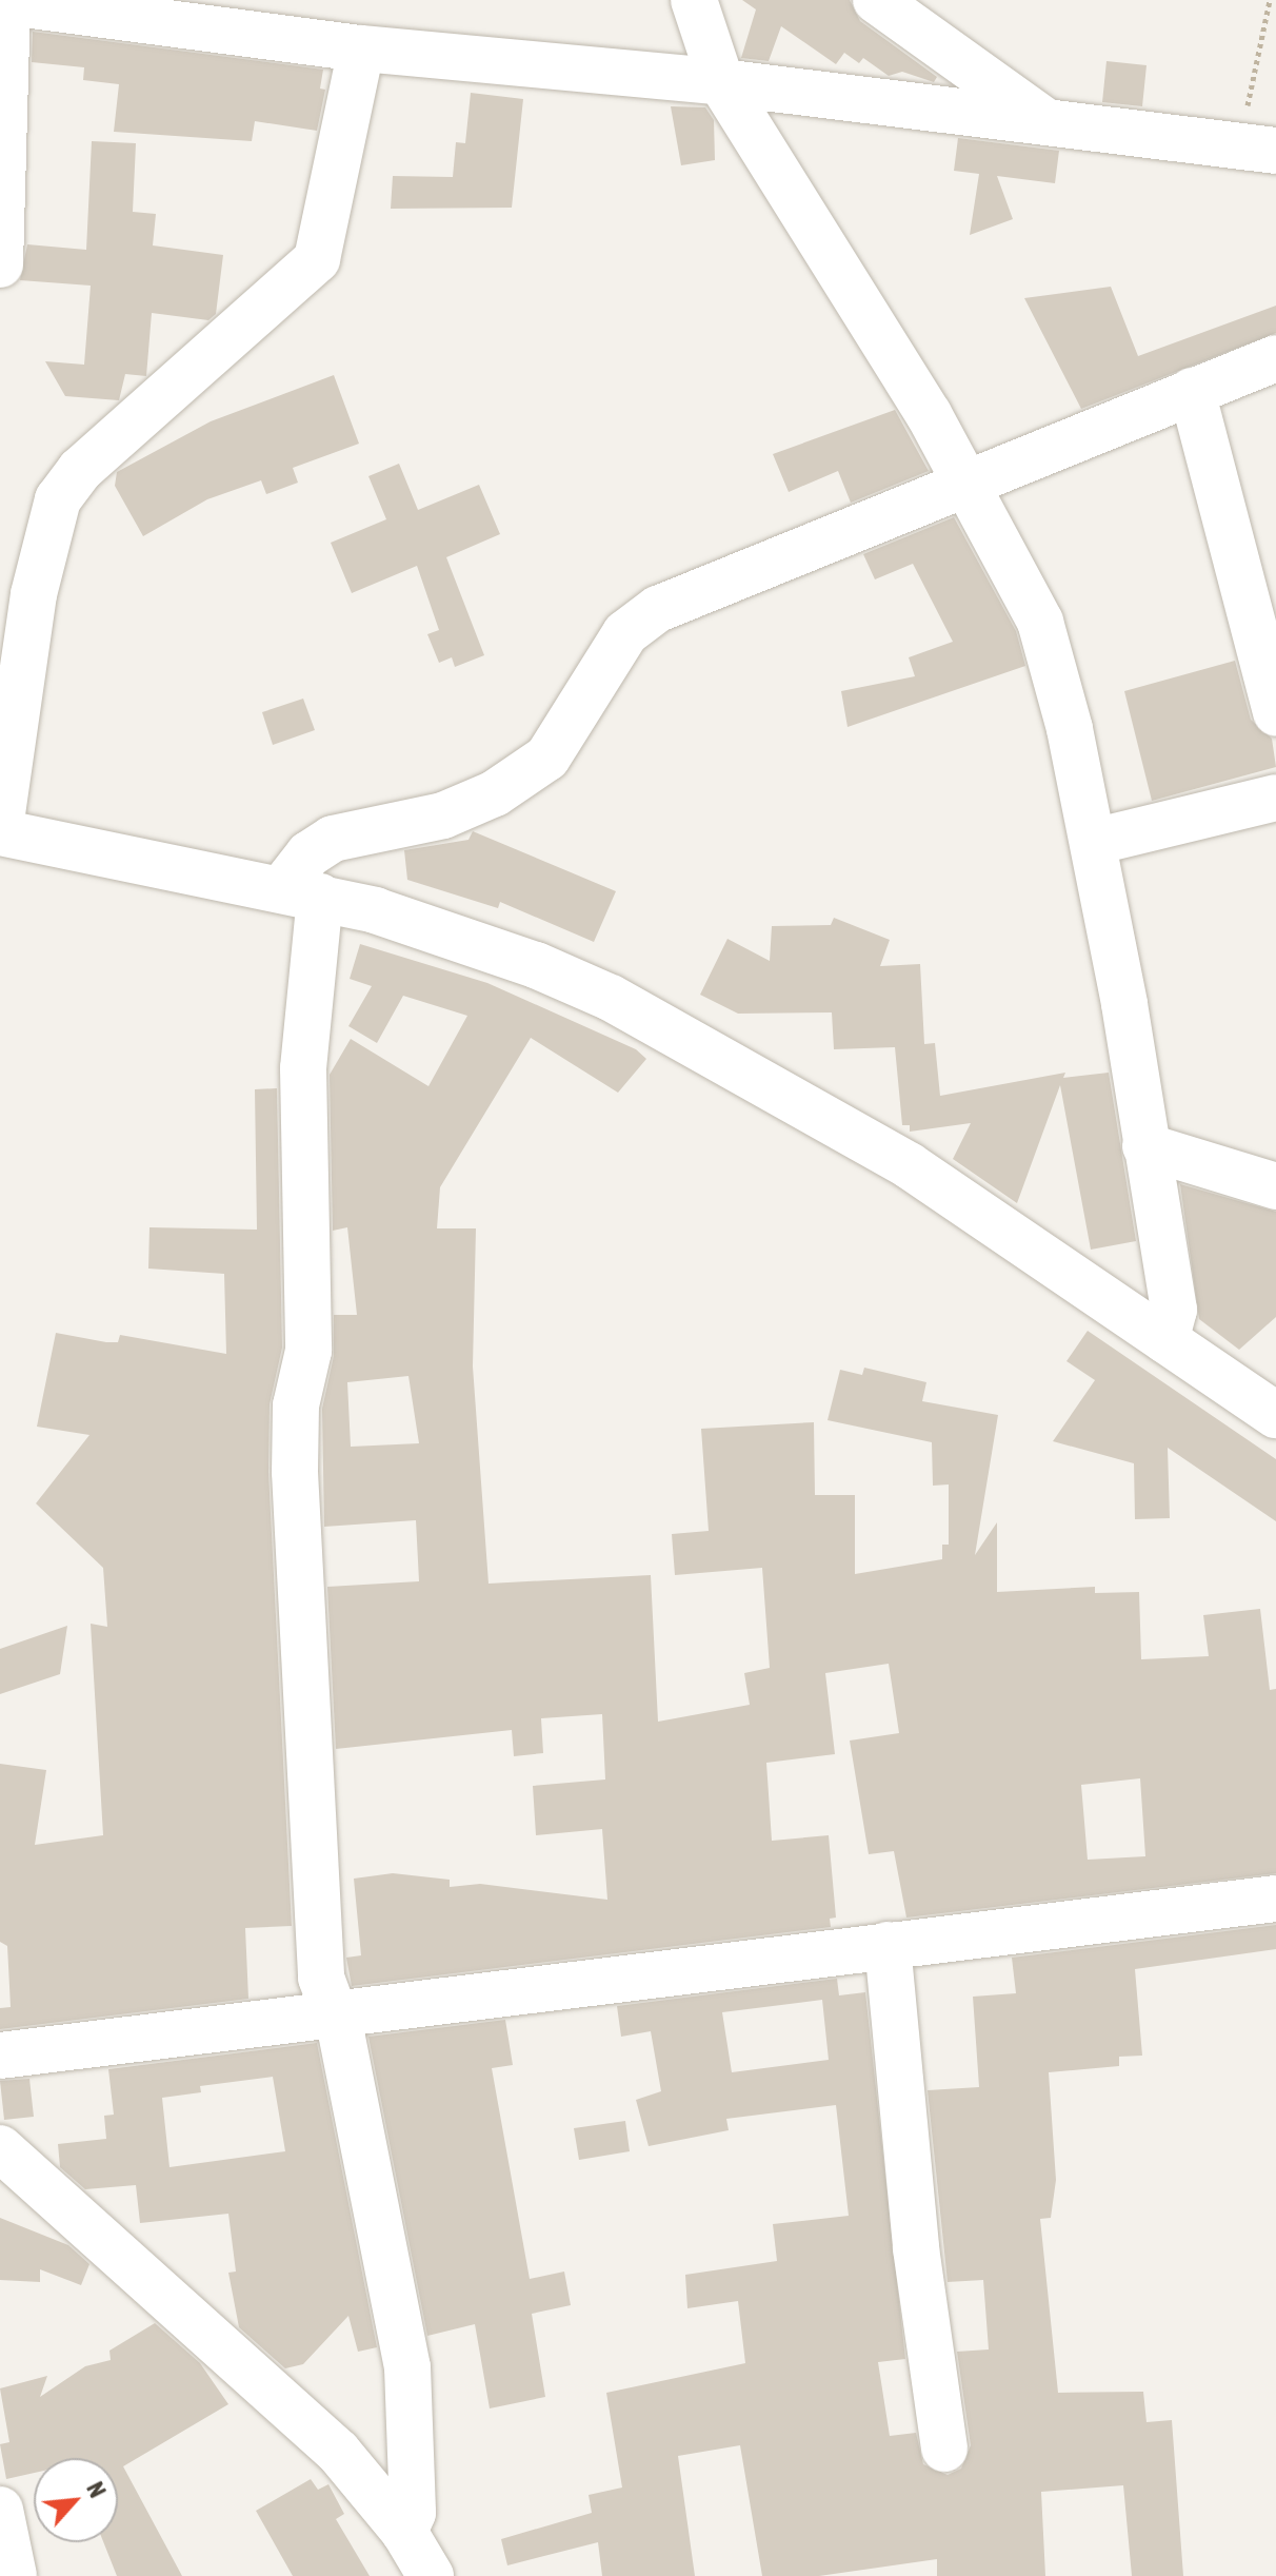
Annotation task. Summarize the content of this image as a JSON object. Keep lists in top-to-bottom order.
{
  "north": "top right"
}
